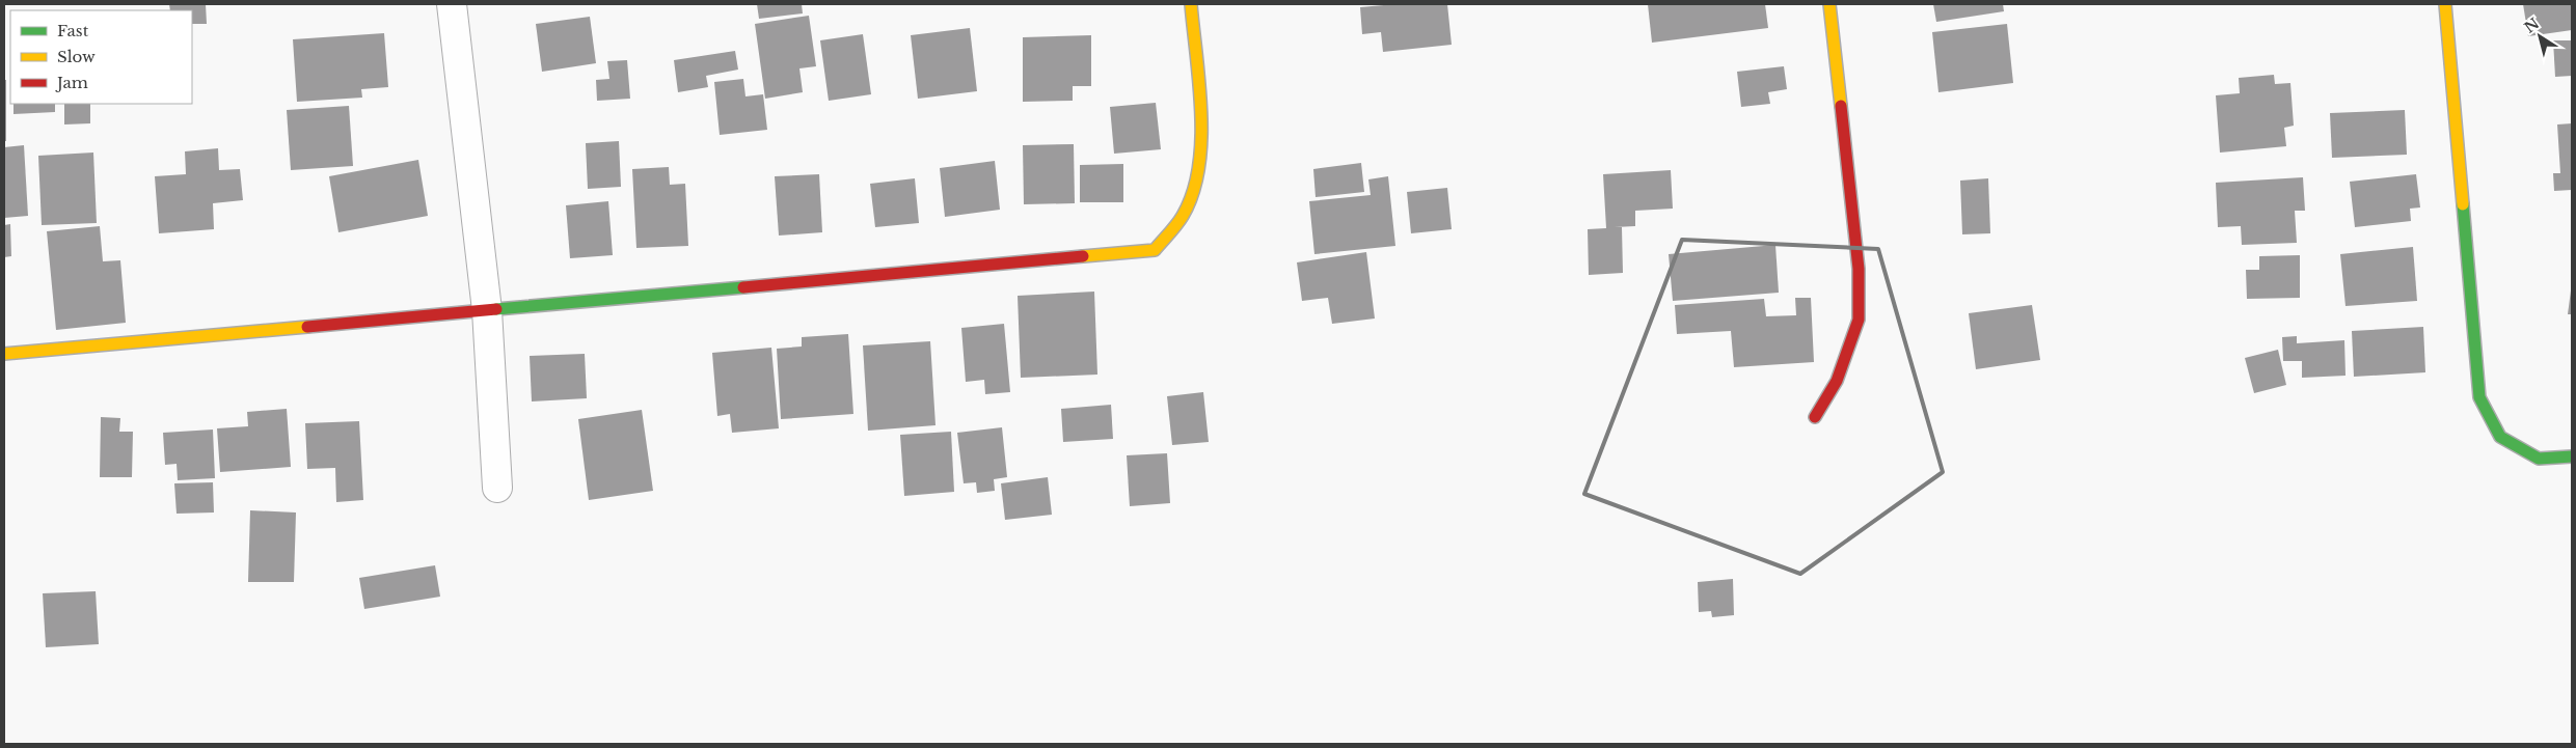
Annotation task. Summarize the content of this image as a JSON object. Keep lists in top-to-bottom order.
{
  "legend": ["Fast", "Slow", "Jam"],
  "north": "top left"
}
